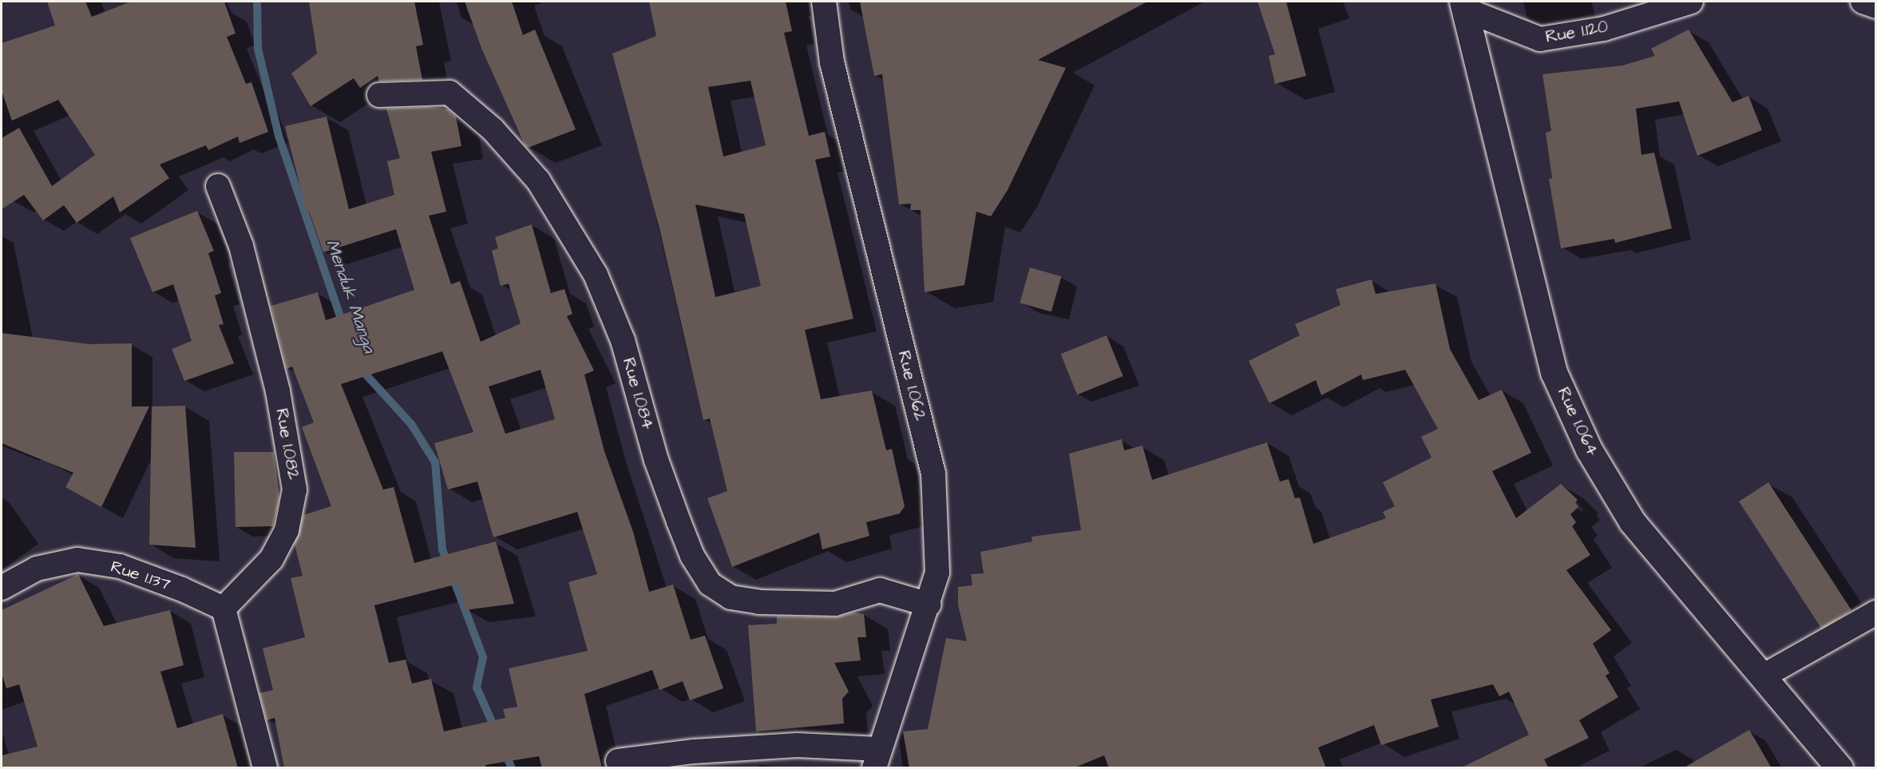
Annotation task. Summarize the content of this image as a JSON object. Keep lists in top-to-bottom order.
{
  "streets": {
    "main road": ["Rue 1.064"],
    "street": [
      "Rue 1.120",
      "Rue 1.062",
      "Rue 1.084",
      "Rue 1.082",
      "Rue 1.137"
    ]
  },
  "crossings": [
    ["Rue 1.120", "Rue 1.064"],
    ["Rue 1.062", "Rue 1.084"],
    ["Rue 1.082", "Rue 1.137"]
  ],
  "water": ["Menduk Manga"]
}
